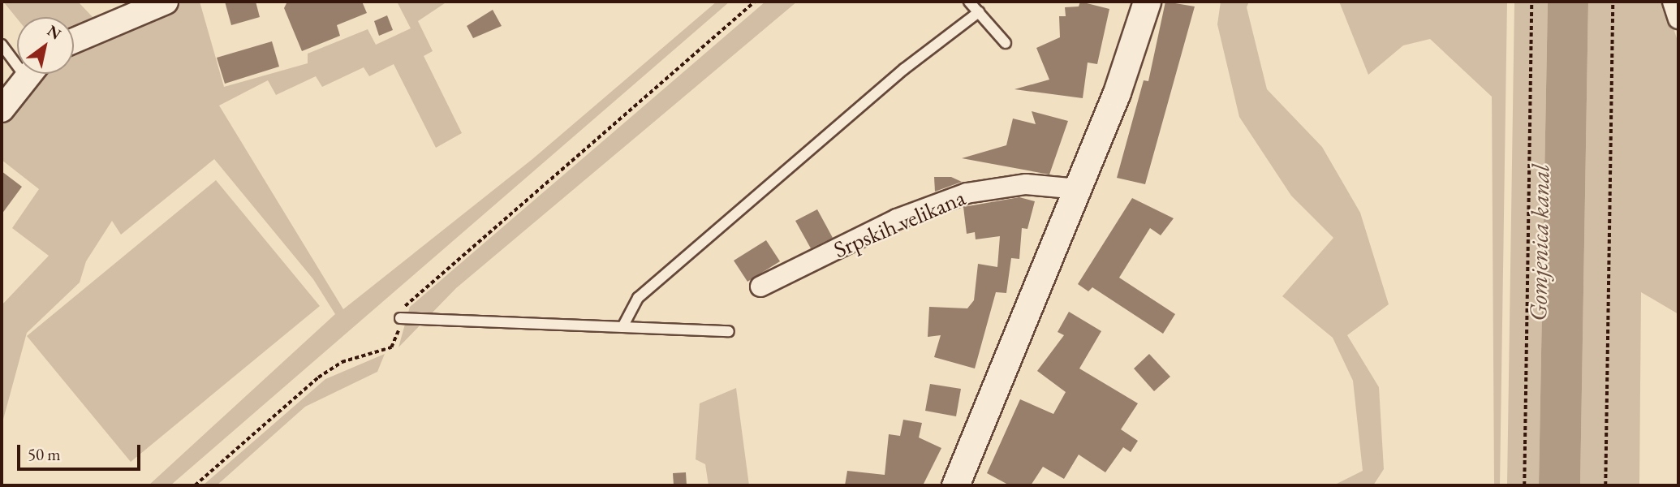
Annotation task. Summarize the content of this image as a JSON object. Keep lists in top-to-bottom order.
{
  "streets": {
    "street": ["Srpskih velikana"]
  },
  "water": ["Gomjenica kanal"],
  "scale_bar": "50 m",
  "north": "top right"
}
